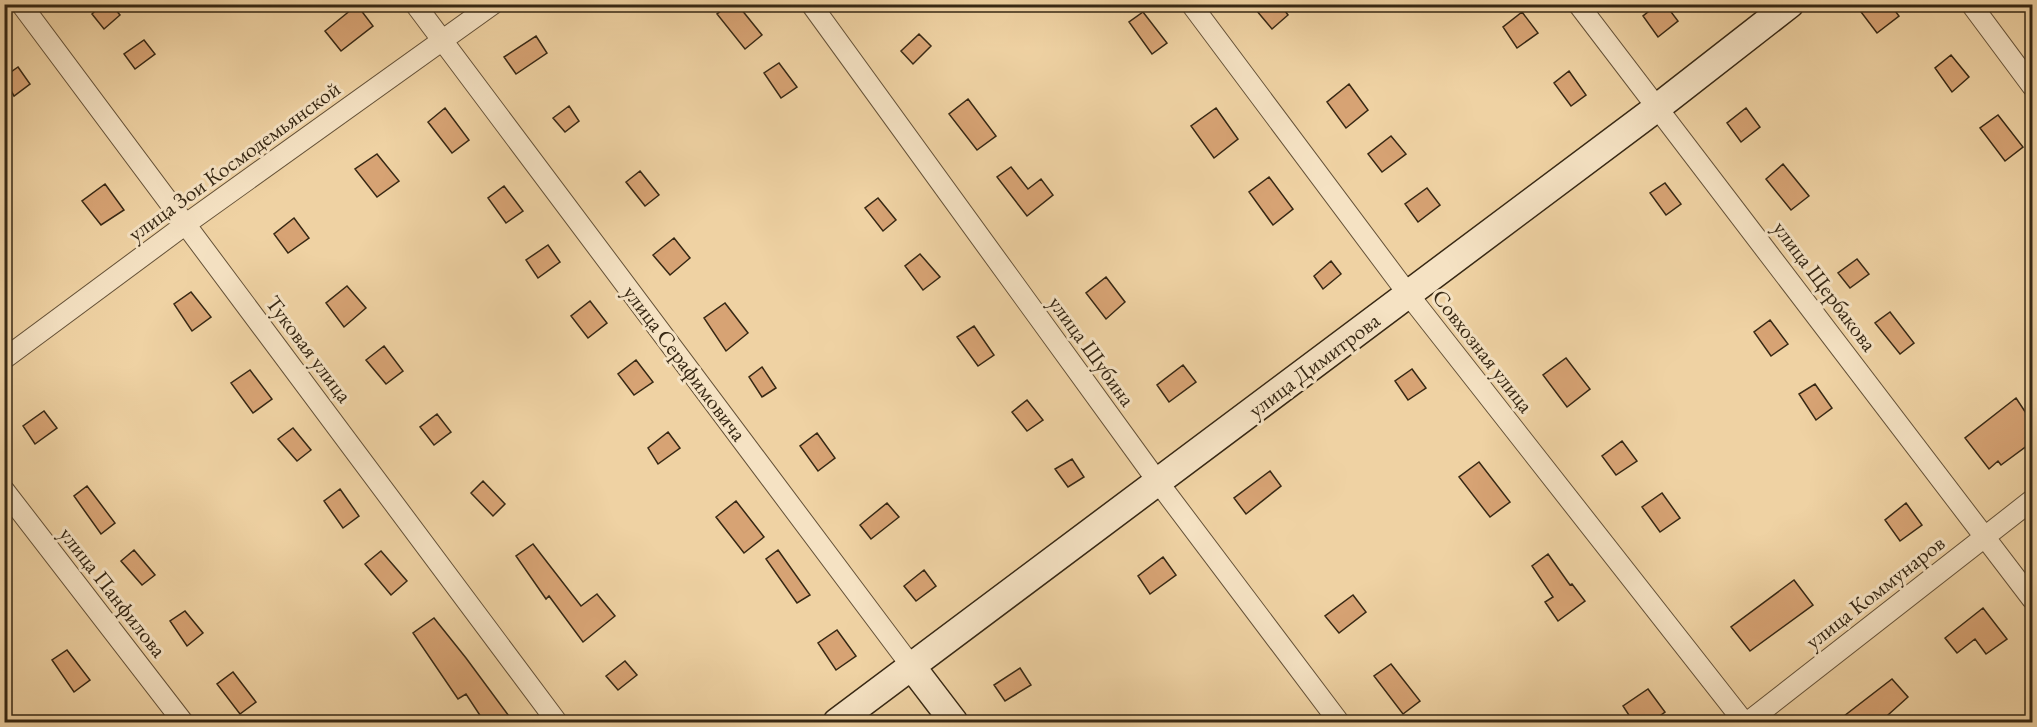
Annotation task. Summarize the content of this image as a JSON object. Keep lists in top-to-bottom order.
{
  "streets": {
    "street": [
      "улица Зои Космодемьянской",
      "улица Щербакова",
      "Туковая улица",
      "улица Шубина",
      "Совхозная улица",
      "улица Серафимовича",
      "улица Димитрова",
      "улица Панфилова",
      "улица Коммунаров"
    ]
  },
  "crossings": [
    ["улица Зои Космодемьянской", "Туковая улица"],
    ["улица Зои Космодемьянской", "улица Серафимовича"],
    ["улица Щербакова", "улица Димитрова"],
    ["улица Щербакова", "улица Коммунаров"],
    ["улица Шубина", "улица Димитрова"],
    ["Совхозная улица", "улица Димитрова"],
    ["Совхозная улица", "улица Коммунаров"],
    ["улица Серафимовича", "улица Димитрова"]
  ]
}
